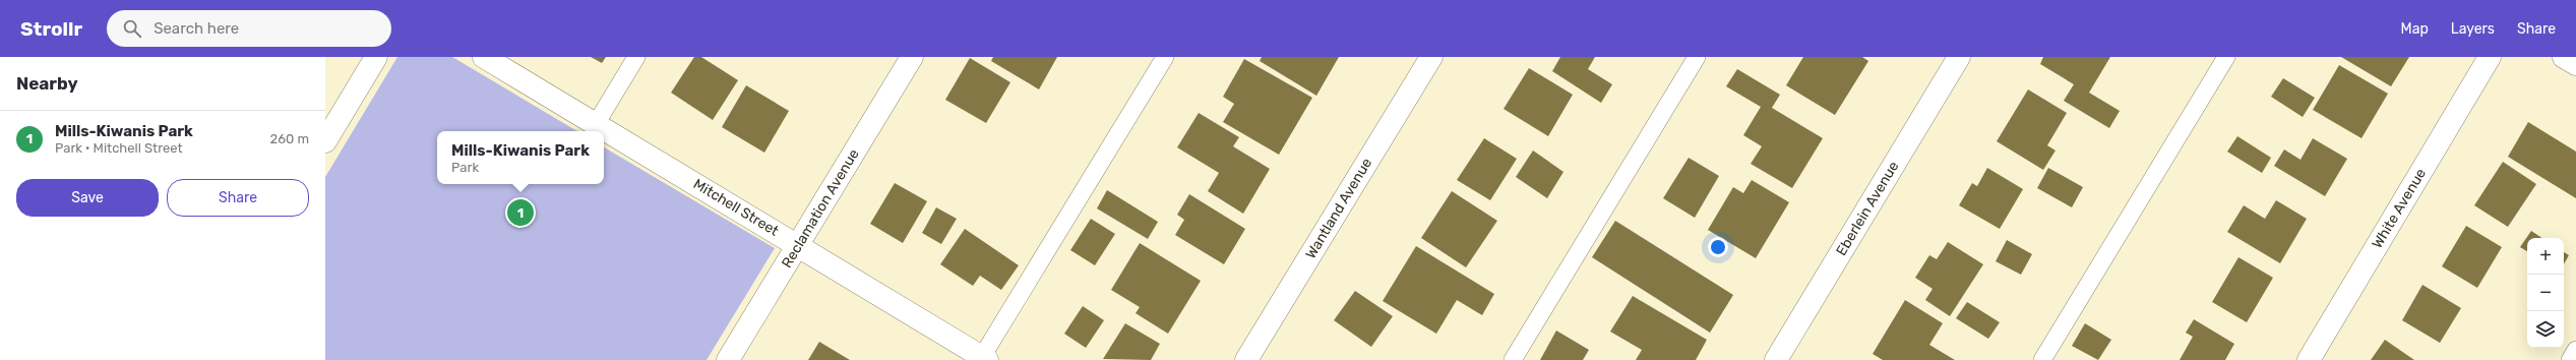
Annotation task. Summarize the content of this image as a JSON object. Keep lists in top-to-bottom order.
{
  "streets": {
    "street": [
      "Mitchell Street",
      "Reclamation Avenue",
      "Wantland Avenue",
      "Eberlein Avenue",
      "White Avenue"
    ]
  },
  "crossings": [
    ["Mitchell Street", "Reclamation Avenue"]
  ],
  "page": {
    "header": "Strollr",
    "search": "Search here",
    "nav": ["Map", "Layers", "Share"],
    "heading": "Nearby",
    "list": [
      {
        "mark": "1",
        "name": "Mills-Kiwanis Park",
        "note": "Park · Mitchell Street",
        "value": "260 m"
      }
    ],
    "popup": ["Mills-Kiwanis Park", "Park"],
    "buttons": ["Save", "Share"],
    "pins": "1",
    "map_buttons": ["+", "−"]
  }
}
